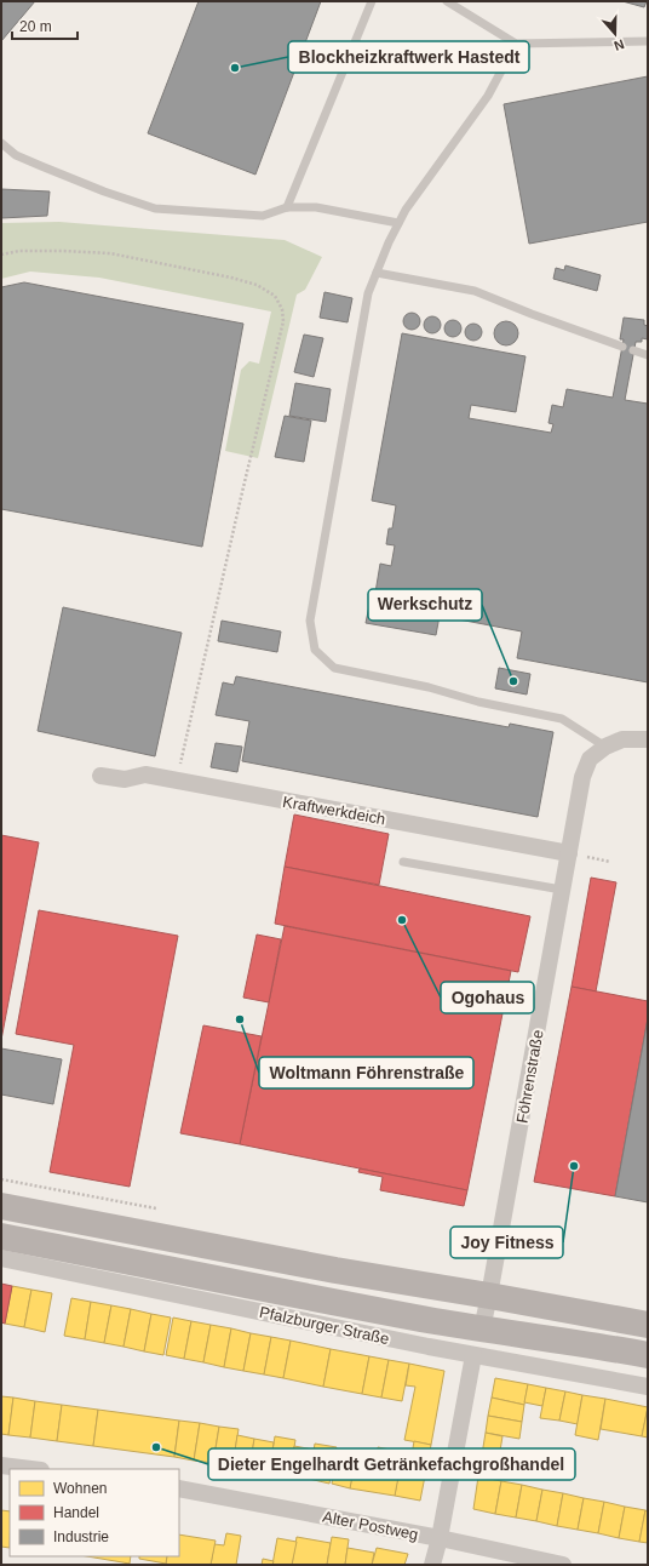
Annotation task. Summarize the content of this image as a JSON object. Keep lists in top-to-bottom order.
{
  "streets": {
    "main road": ["Pfalzburger Straße"],
    "street": ["Kraftwerkdeich", "Föhrenstraße", "Alter Postweg"]
  },
  "crossings": [
    ["Kraftwerkdeich", "Föhrenstraße"],
    ["Föhrenstraße", "Pfalzburger Straße"]
  ],
  "places": [
    "Blockheizkraftwerk Hastedt",
    "Werkschutz",
    "Ogohaus",
    "Woltmann Föhrenstraße",
    "Joy Fitness",
    "Dieter Engelhardt Getränkefachgroßhandel"
  ],
  "legend": ["Wohnen", "Handel", "Industrie"],
  "scale_bar": "20 m",
  "north": "bottom"
}
